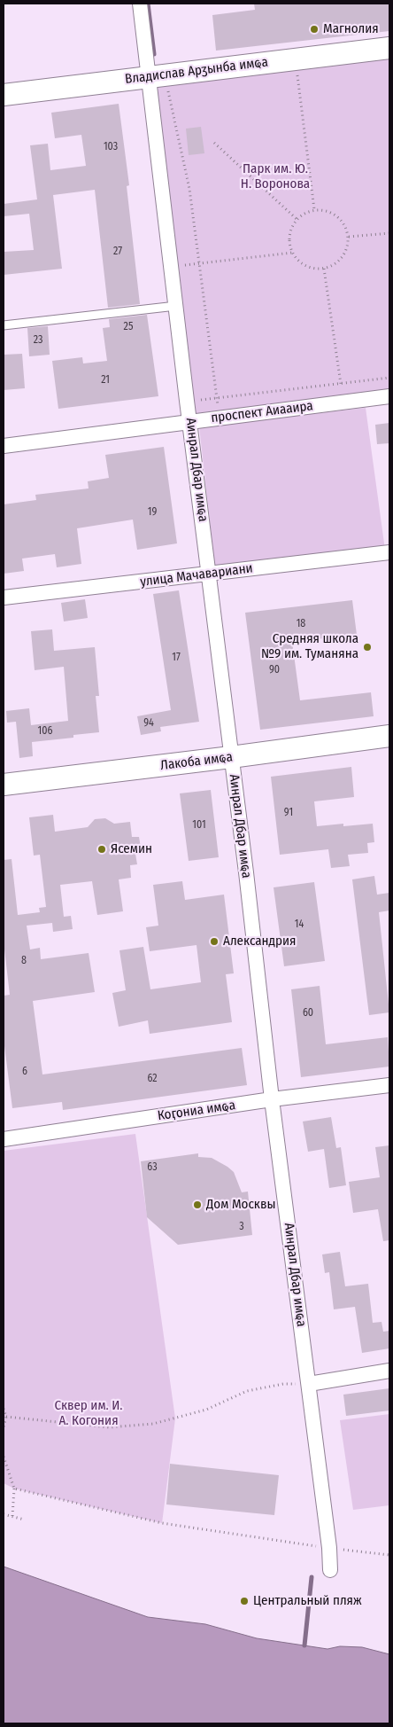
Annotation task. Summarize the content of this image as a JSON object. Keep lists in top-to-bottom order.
{
  "streets": {
    "main road": ["Владислав Арӡынба имҩа", "Лакоба имҩа"],
    "street": [
      "проспект Аиааира",
      "Аинрал Дбар имҩа",
      "улица Мачавариани",
      "Коӷониа имҩа"
    ]
  },
  "crossings": [
    ["Владислав Арӡынба имҩа", "Аинрал Дбар имҩа"],
    ["проспект Аиааира", "Аинрал Дбар имҩа"],
    ["Аинрал Дбар имҩа", "улица Мачавариани"],
    ["Аинрал Дбар имҩа", "Лакоба имҩа"],
    ["Аинрал Дбар имҩа", "Коӷониа имҩа"]
  ],
  "parks": ["Парк им. Ю. Н. Воронова", "Сквер им. И. А. Когония"],
  "places": [
    "Магнолия",
    "Средняя школа №9 им. Туманяна",
    "Ясемин",
    "Александрия",
    "Дом Москвы",
    "Центральный пляж"
  ],
  "house_numbers": [
    "103",
    "27",
    "25",
    "23",
    "21",
    "19",
    "18",
    "17",
    "90",
    "94",
    "106",
    "91",
    "101",
    "14",
    "8",
    "60",
    "6",
    "62",
    "63",
    "3"
  ]
}
